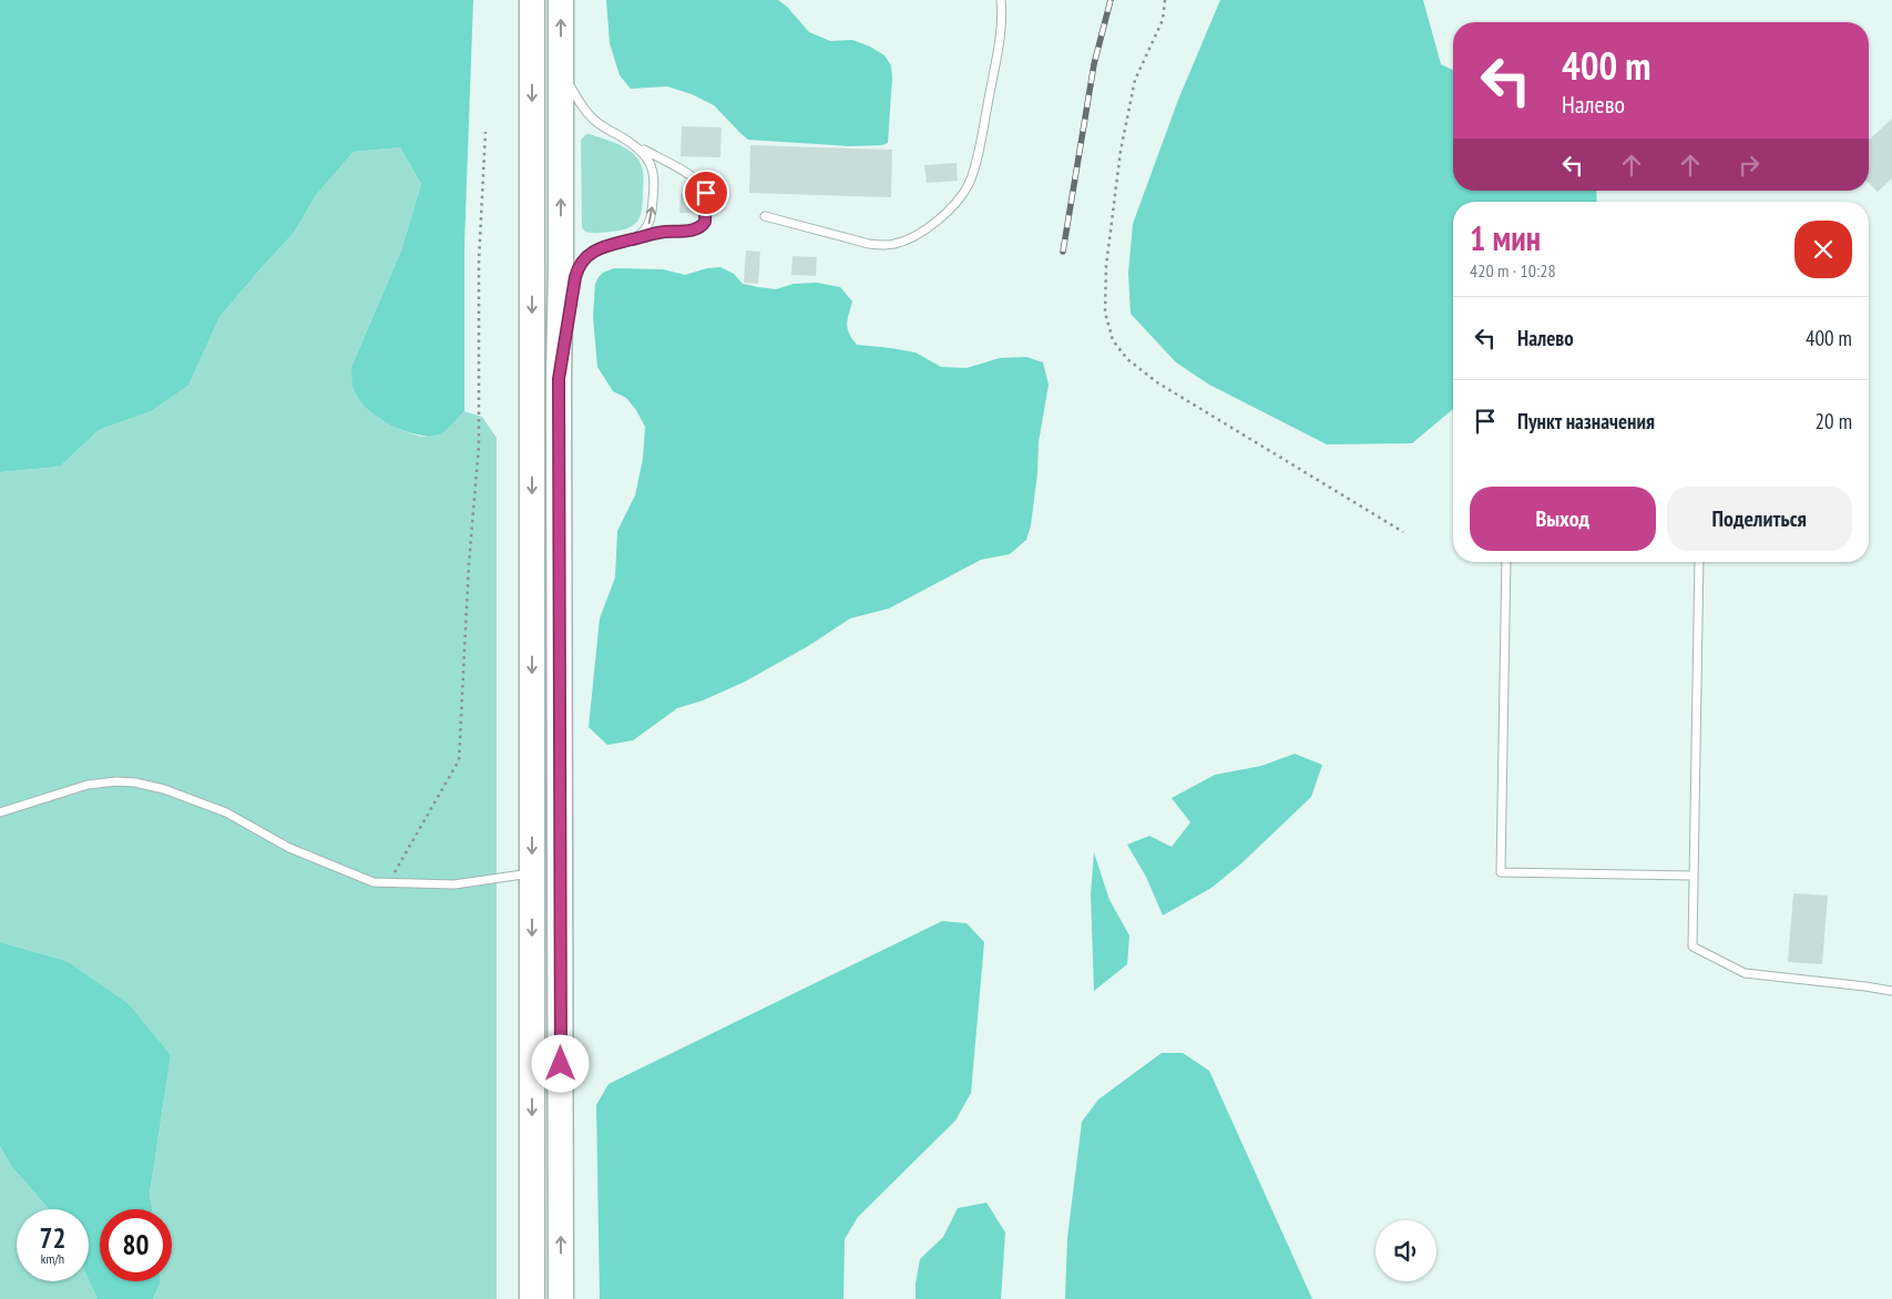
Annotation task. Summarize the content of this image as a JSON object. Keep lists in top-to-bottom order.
{
  "page": {
    "turn": ["400 m", "Налево"],
    "heading": ["1 мин", "420 m · 10:28"],
    "list": [
      {
        "name": "Налево",
        "value": "400 m"
      },
      {
        "name": "Пункт назначения",
        "value": "20 m"
      }
    ],
    "buttons": ["Выход", "Поделиться"],
    "speed": "72 km/h",
    "limit": "80"
  }
}
